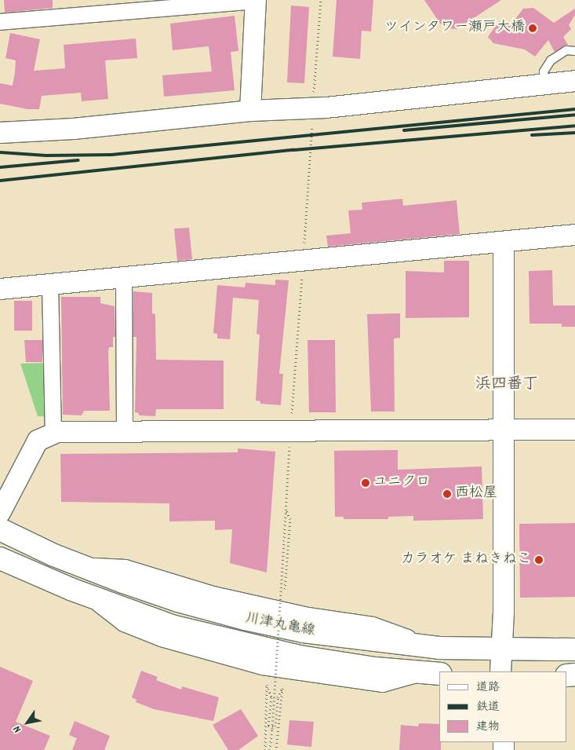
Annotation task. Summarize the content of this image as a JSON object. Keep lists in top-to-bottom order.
{
  "streets": {
    "main road": ["川津丸亀線"]
  },
  "districts": ["浜四番丁"],
  "places": [
    "ツインタワー瀬戸大橋",
    "ユニクロ",
    "西松屋",
    "カラオケ まねきねこ"
  ],
  "legend": ["道路", "鉄道", "建物"],
  "north": "bottom left"
}
